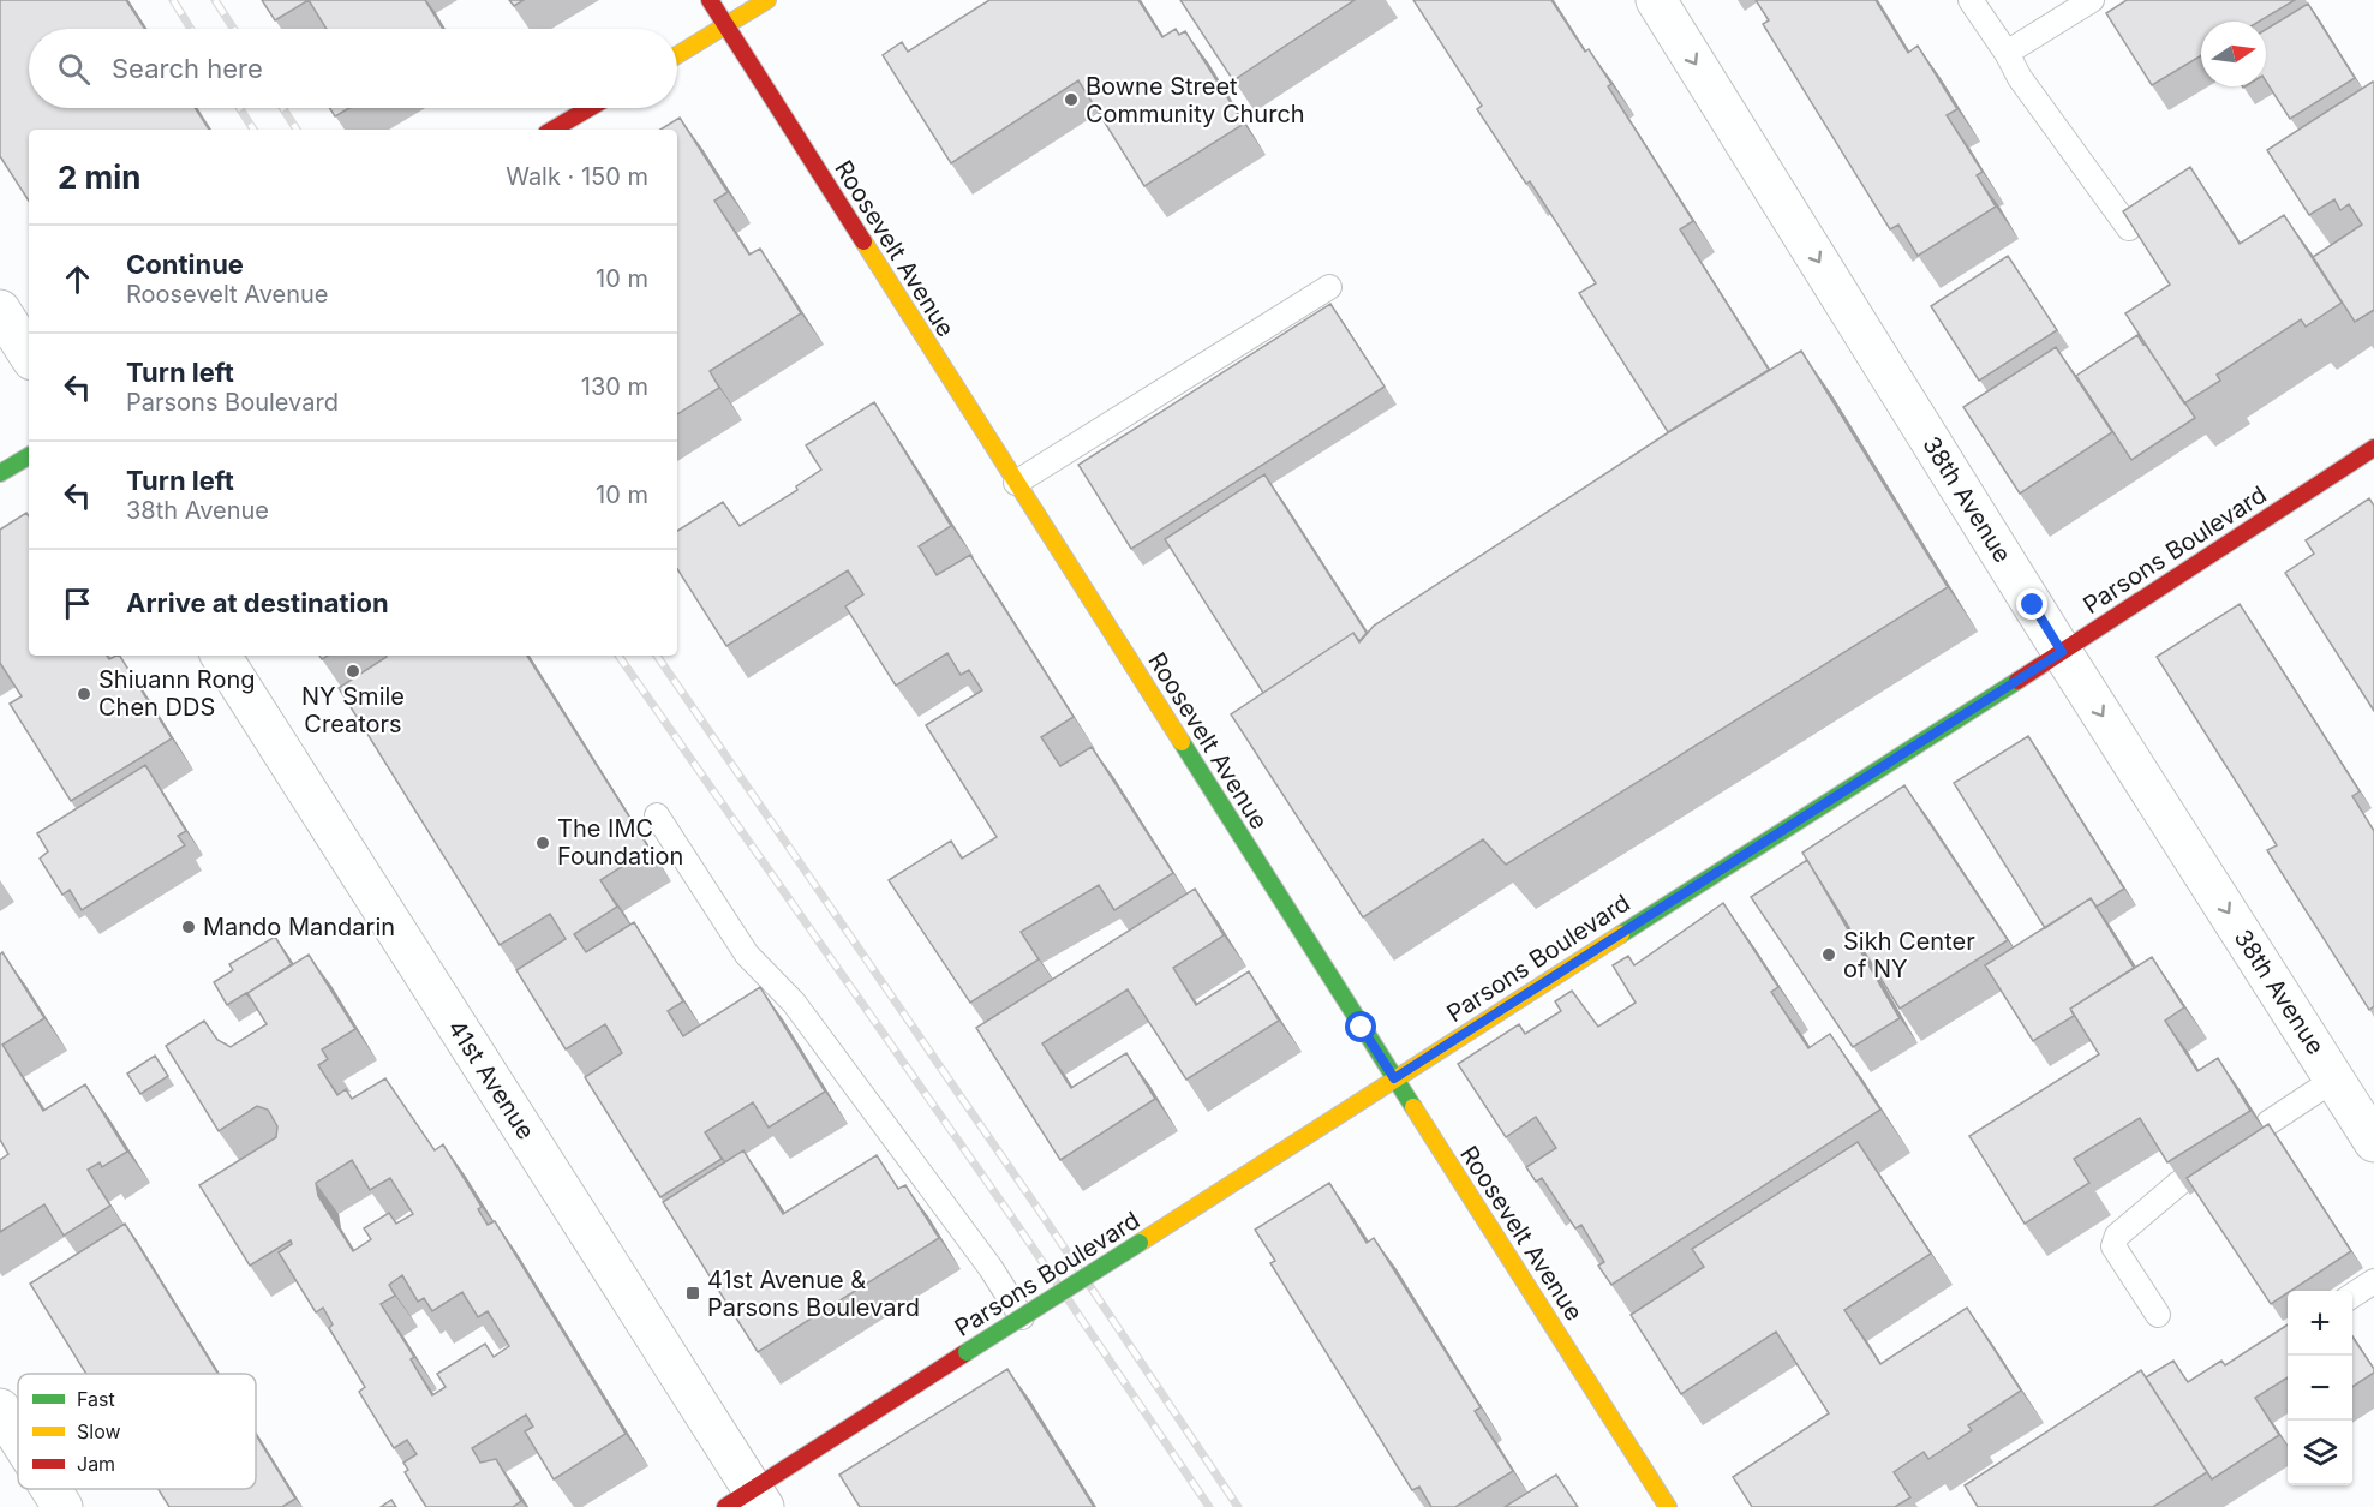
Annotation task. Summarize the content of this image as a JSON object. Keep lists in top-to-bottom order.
{
  "streets": {
    "street": [
      "Roosevelt Avenue",
      "38th Avenue",
      "Parsons Boulevard",
      "41st Avenue"
    ]
  },
  "crossings": [
    ["Roosevelt Avenue", "Parsons Boulevard"],
    ["38th Avenue", "Parsons Boulevard"],
    ["Parsons Boulevard", "41st Avenue"]
  ],
  "one_way": ["38th Avenue"],
  "places": {
    "other": [
      "Bowne Street Community Church",
      "NY Smile Creators",
      "Shiuann Rong Chen DDS",
      "The IMC Foundation",
      "Mando Mandarin",
      "Sikh Center of NY"
    ],
    "transit": ["41st Avenue & Parsons Boulevard"]
  },
  "legend": ["Fast", "Slow", "Jam"],
  "north": "right",
  "page": {
    "search": "Search here",
    "heading": ["2 min", "Walk · 150 m"],
    "list": [
      ["Continue", "Roosevelt Avenue", "10 m"],
      ["Turn left", "Parsons Boulevard", "130 m"],
      ["Turn left", "38th Avenue", "10 m"],
      "Arrive at destination"
    ],
    "map_buttons": ["+", "−"]
  }
}
